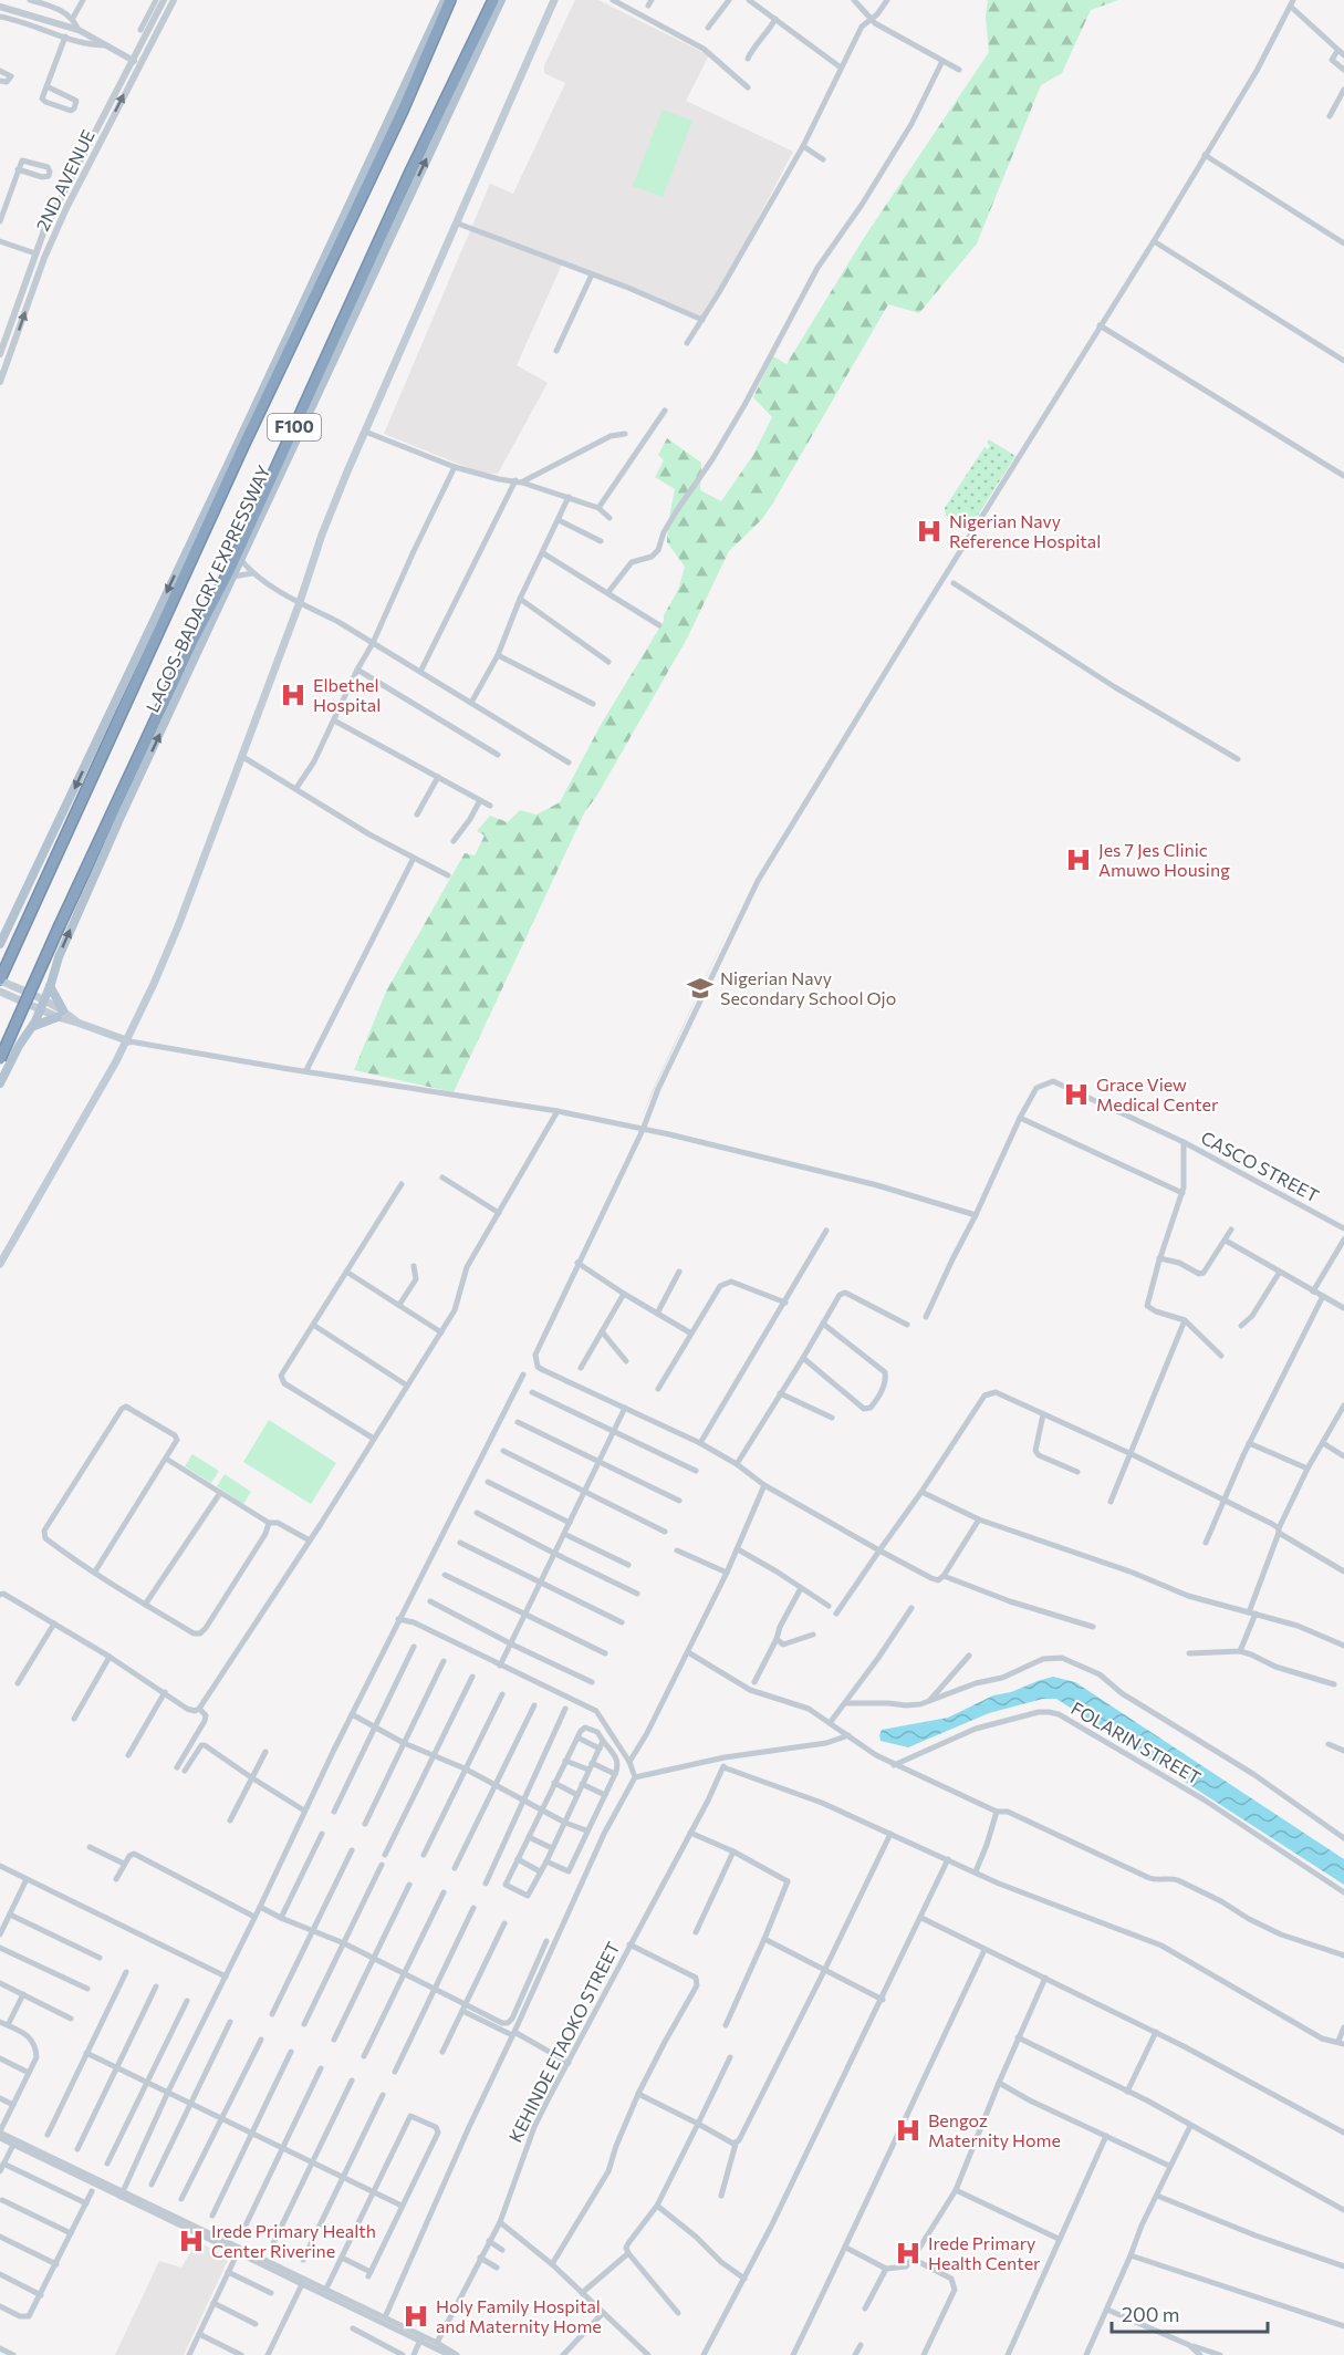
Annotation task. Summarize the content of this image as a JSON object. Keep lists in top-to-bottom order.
{
  "streets": {
    "highway": ["F100", "LAGOS-BADAGRY EXPRESSWAY"],
    "street": [
      "2ND AVENUE",
      "CASCO STREET",
      "FOLARIN STREET",
      "KEHINDE ETAOKO STREET"
    ]
  },
  "places": {
    "hospital": [
      "Nigerian Navy Reference Hospital",
      "Elbethel Hospital",
      "Jes 7 Jes Clinic Amuwo Housing",
      "Grace View Medical Center",
      "Bengoz Maternity Home",
      "Irede Primary Health Center Riverine",
      "Irede Primary Health Center",
      "Holy Family Hospital and Maternity Home"
    ],
    "school or university": ["Nigerian Navy Secondary School Ojo"]
  },
  "scale_bar": "200 m"
}
